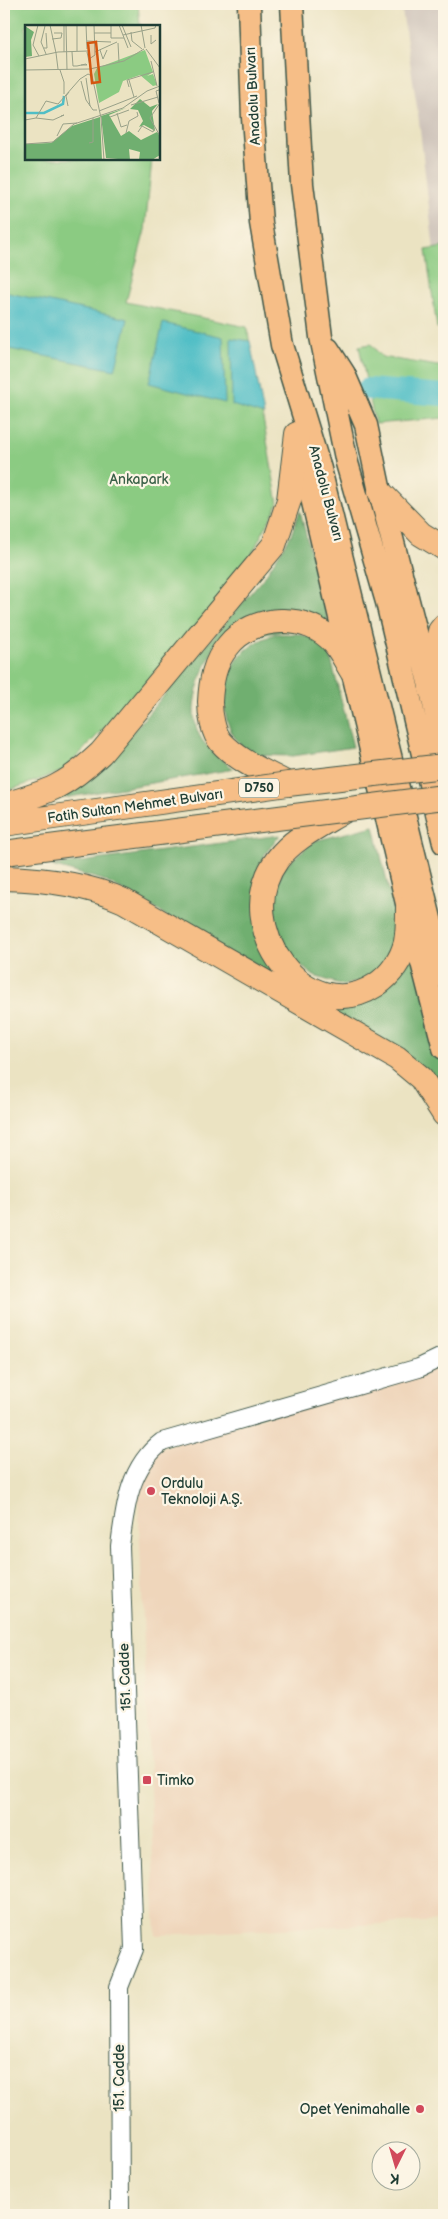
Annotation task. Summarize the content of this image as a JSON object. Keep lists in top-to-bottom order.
{
  "streets": {
    "highway": ["D750", "Fatih Sultan Mehmet Bulvarı"],
    "main road": ["Anadolu Bulvarı"],
    "street": ["151. Cadde"]
  },
  "parks": ["Ankapark"],
  "places": {
    "other": ["Ordulu Teknoloji A.Ş.", "Opet Yenimahalle"],
    "transit": ["Timko"]
  },
  "north": "bottom"
}
